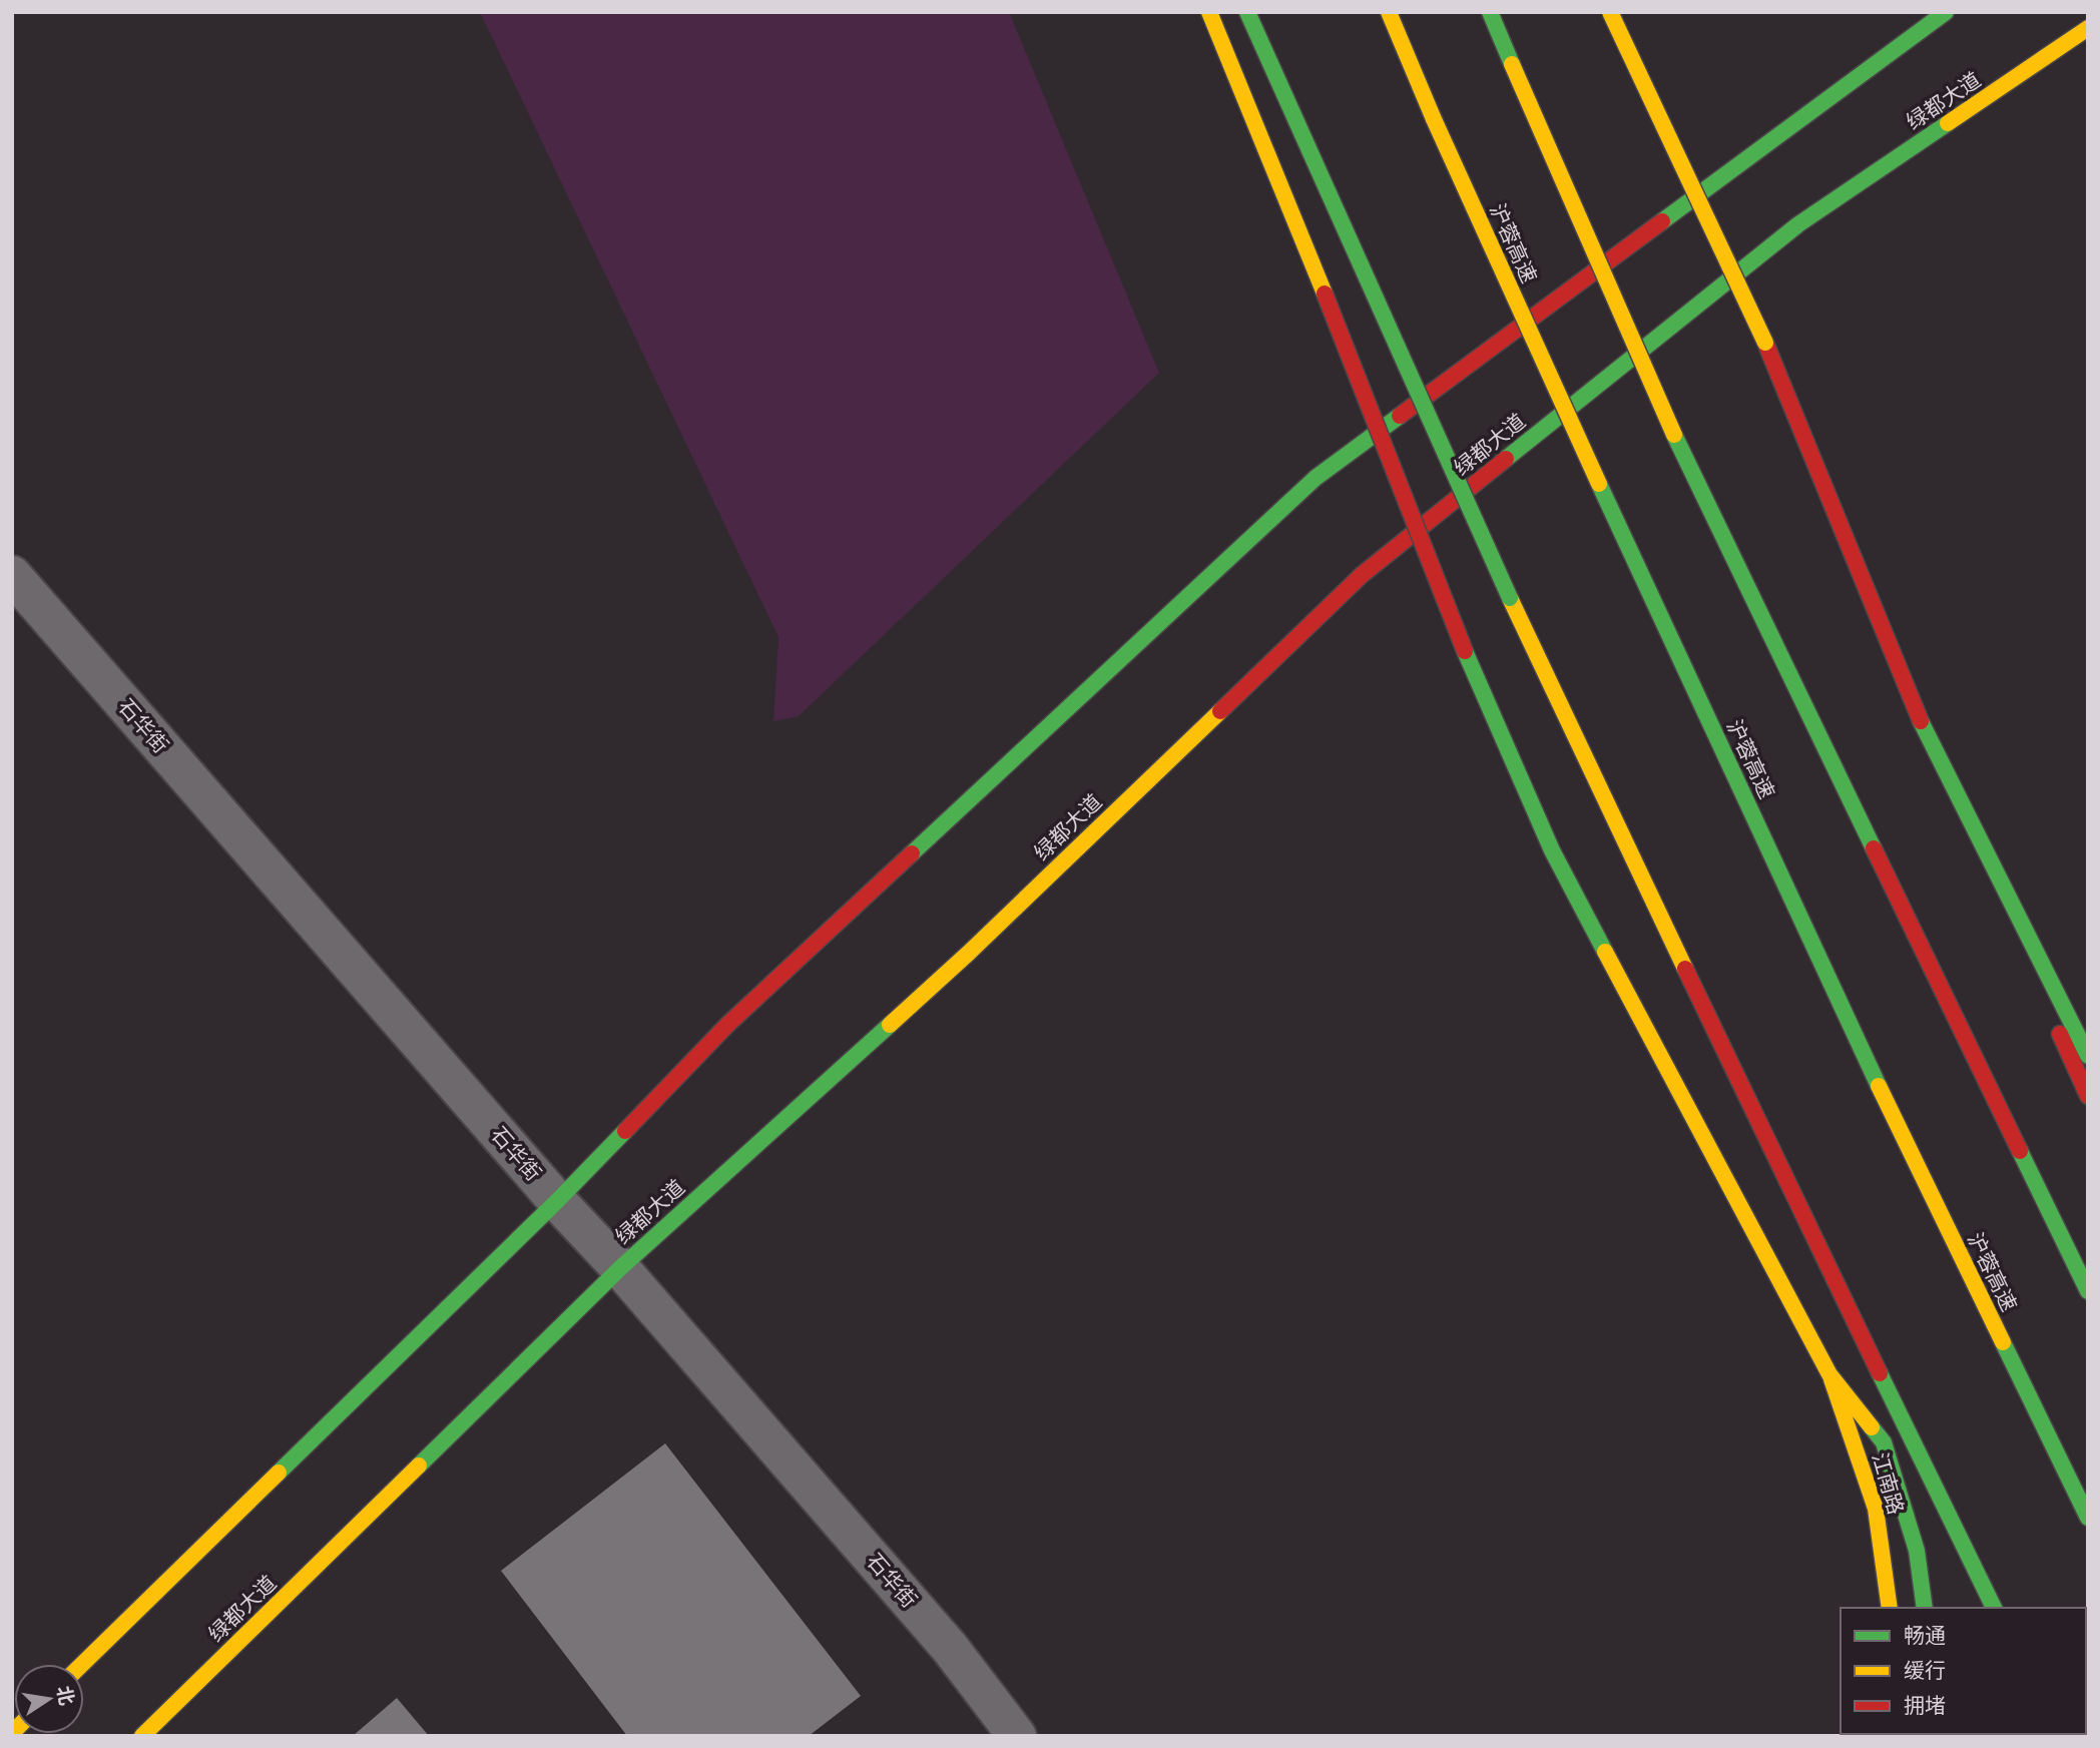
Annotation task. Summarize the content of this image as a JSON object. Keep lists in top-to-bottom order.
{
  "streets": {
    "main road": ["绿都大道", "沪蓉高速", "江南路"],
    "street": ["石华街"]
  },
  "crossings": [
    ["绿都大道", "石华街"]
  ],
  "legend": ["畅通", "缓行", "拥堵"],
  "north": "right"
}
